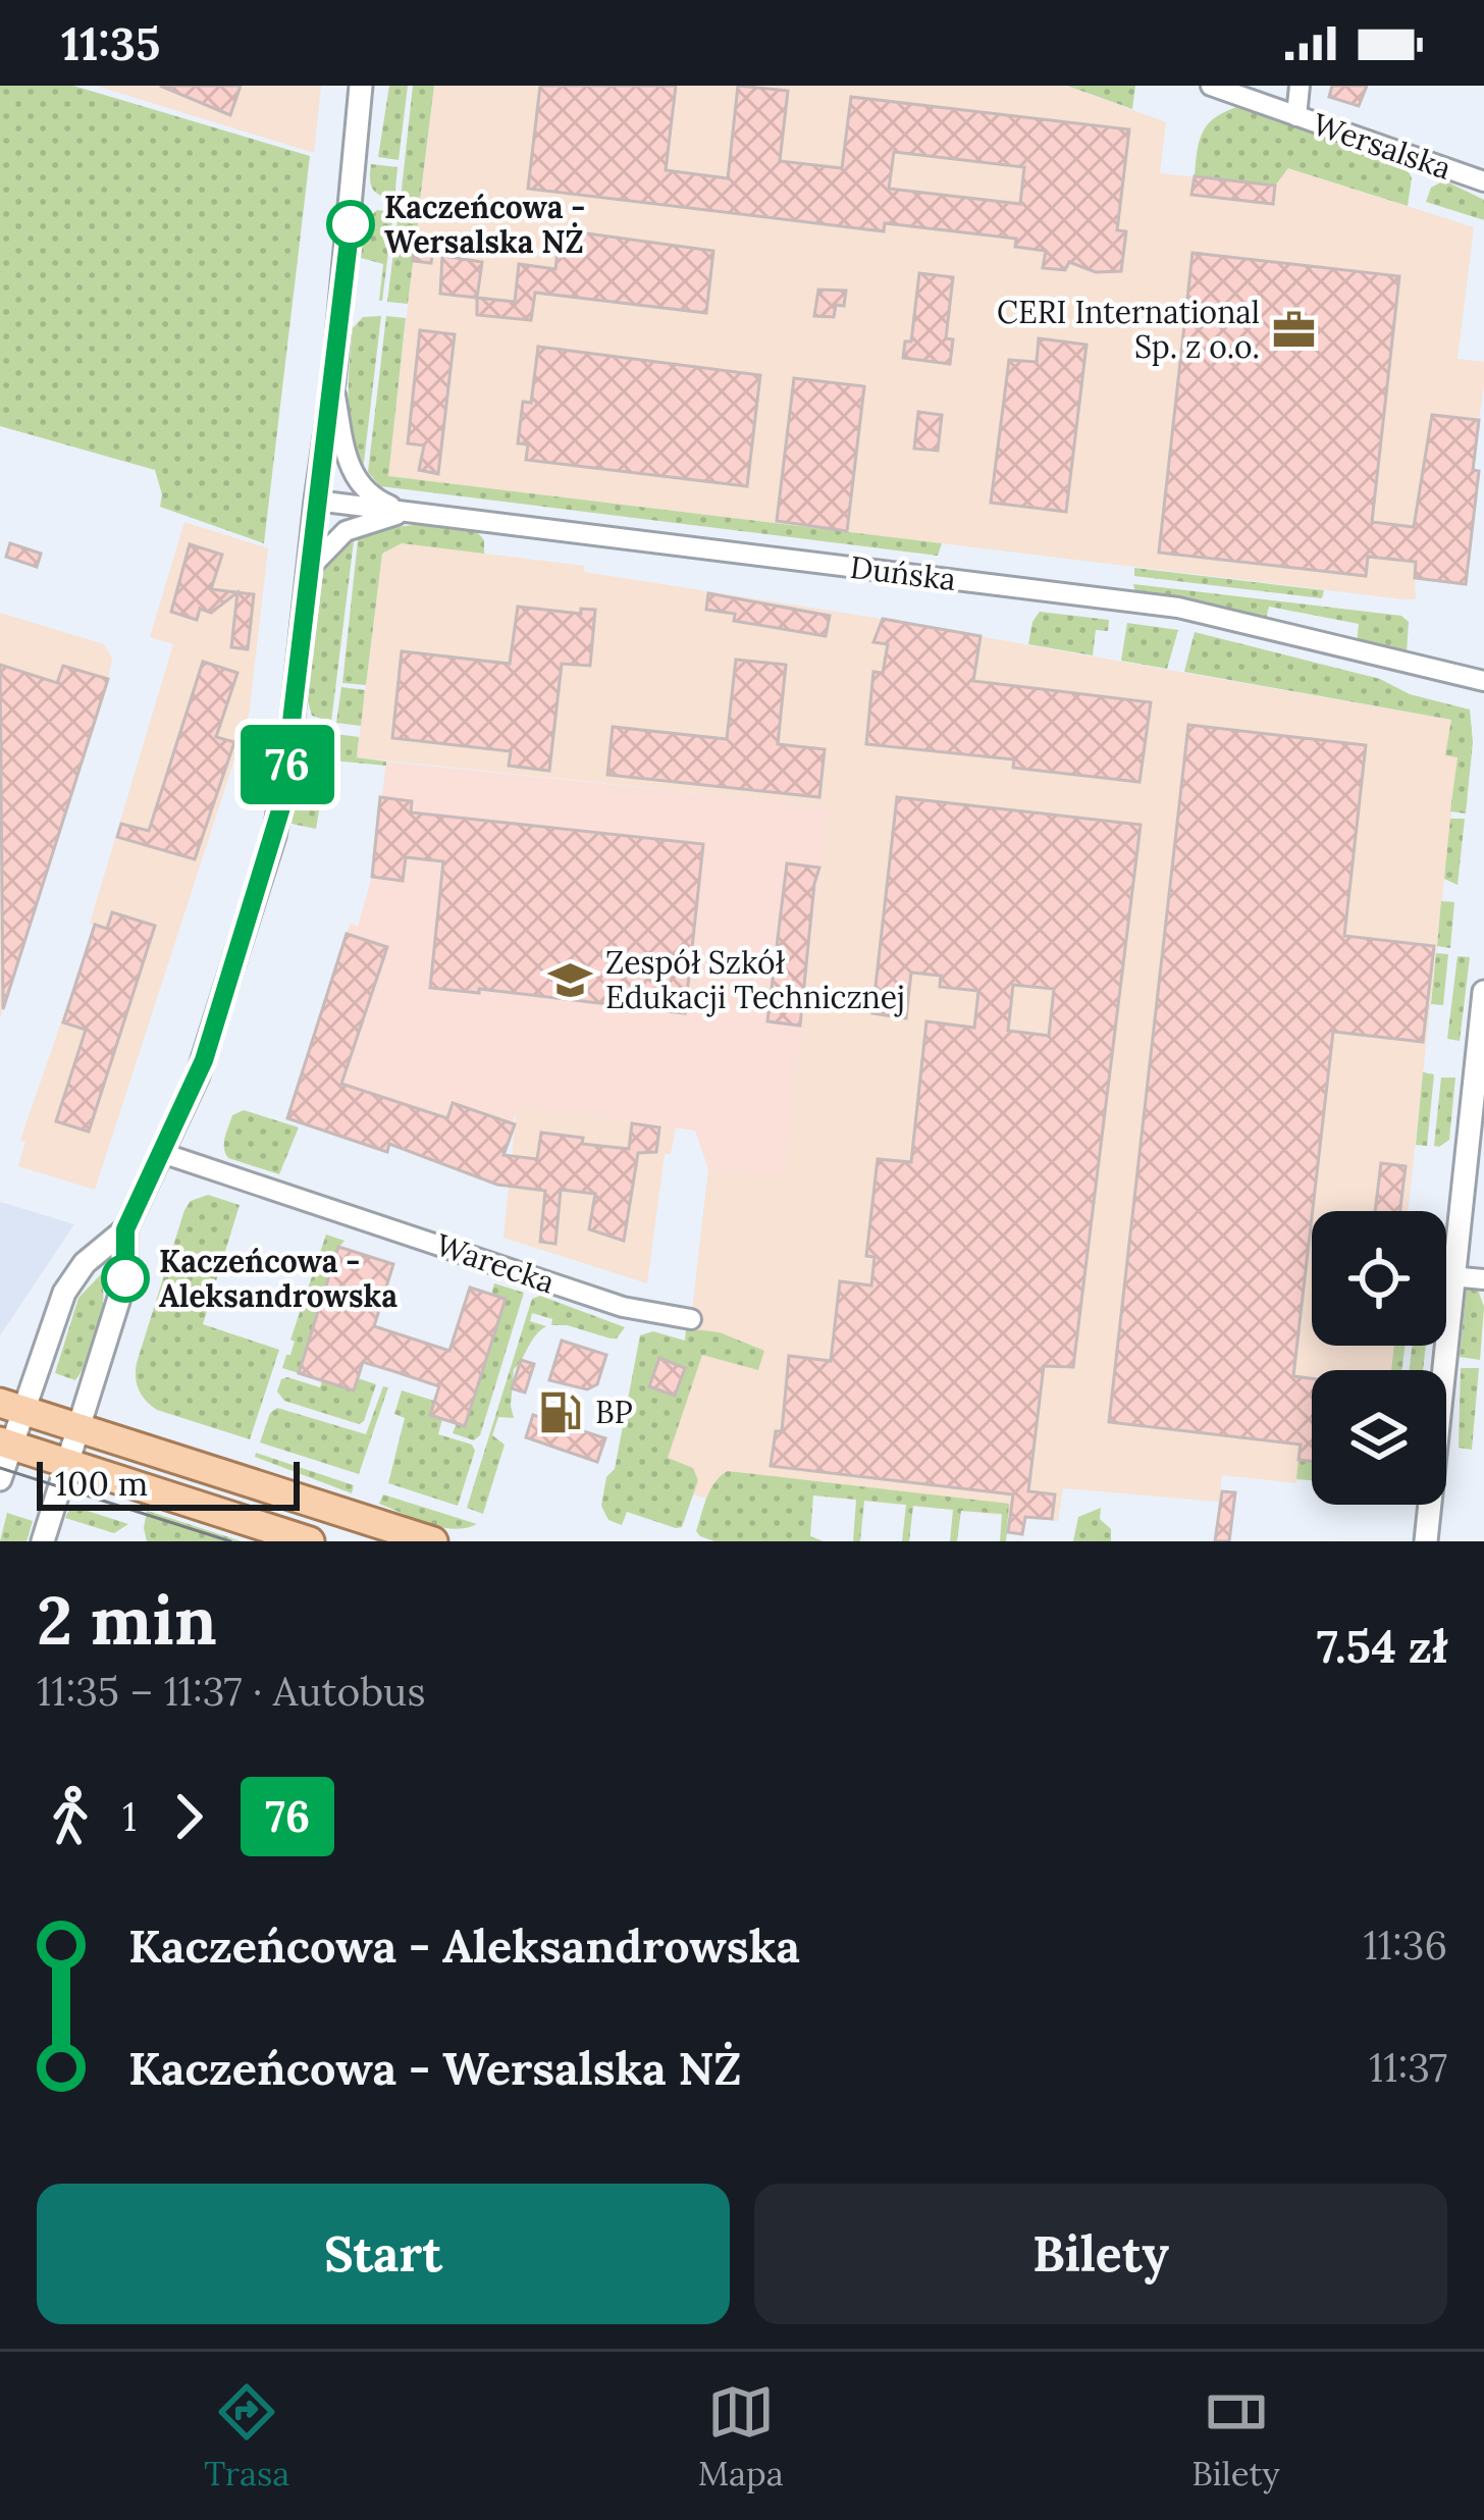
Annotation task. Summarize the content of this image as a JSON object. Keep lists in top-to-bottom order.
{
  "streets": {
    "street": ["Wersalska", "Duńska", "Warecka"]
  },
  "places": {
    "other": ["Kaczeńcowa - Wersalska NŻ", "Kaczeńcowa - Aleksandrowska"],
    "office": ["CERI International Sp. z o.o."],
    "school or university": ["Zespół Szkół Edukacji Technicznej"],
    "fuel station": ["BP"]
  },
  "lines": ["bus line 76"],
  "scale_bar": "100 m",
  "page": {
    "status": "11:35",
    "on_map": "76",
    "scale": "100 m",
    "heading": ["2 min", "11:35 – 11:37 · Autobus", "7.54 zł"],
    "legs": ["1", "76"],
    "list": [
      {
        "name": "Kaczeńcowa - Aleksandrowska",
        "value": "11:36"
      },
      {
        "name": "Kaczeńcowa - Wersalska NŻ",
        "value": "11:37"
      }
    ],
    "buttons": ["Start", "Bilety"],
    "tabs": ["Trasa", "Mapa", "Bilety"]
  }
}
